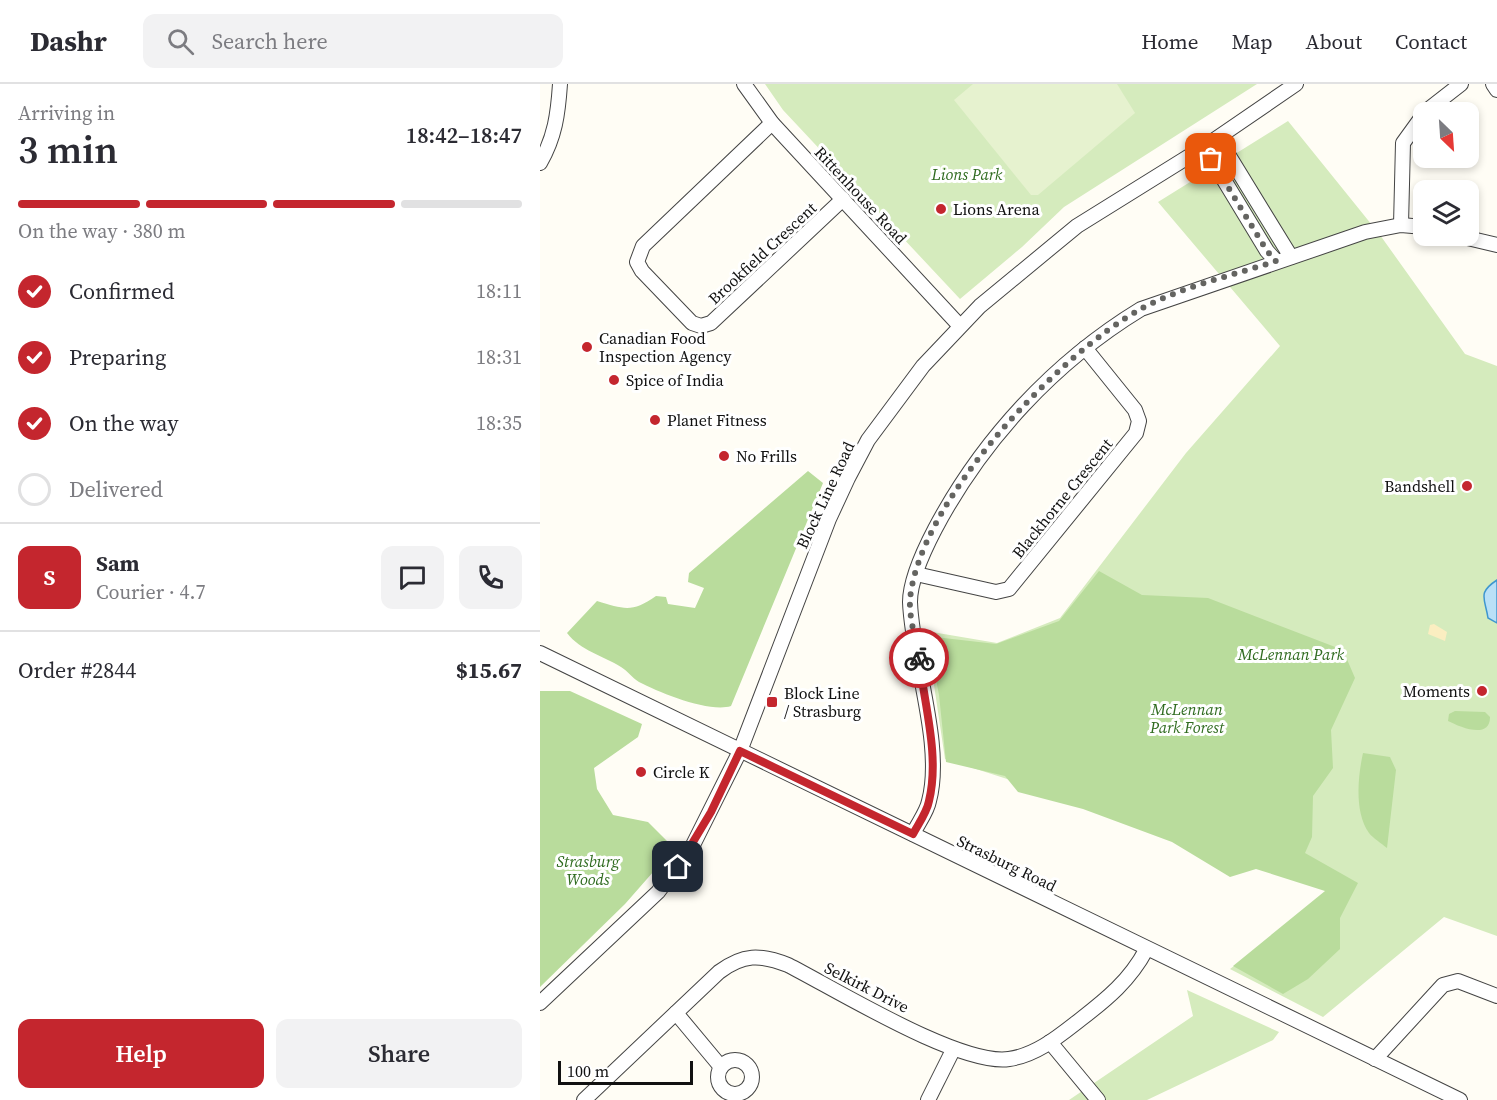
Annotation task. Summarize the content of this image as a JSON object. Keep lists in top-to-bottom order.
{
  "streets": {
    "street": [
      "Rittenhouse Road",
      "Brookfield Crescent",
      "Block Line Road",
      "Blackhorne Crescent",
      "Strasburg Road",
      "Selkirk Drive"
    ]
  },
  "crossings": [
    ["Rittenhouse Road", "Brookfield Crescent"],
    ["Rittenhouse Road", "Block Line Road"],
    ["Block Line Road", "Strasburg Road"],
    ["Strasburg Road", "Selkirk Drive"]
  ],
  "parks": [
    "Lions Park",
    "McLennan Park",
    "McLennan Park Forest",
    "Strasburg Woods"
  ],
  "places": {
    "other": [
      "Lions Arena",
      "Canadian Food Inspection Agency",
      "Spice of India",
      "Planet Fitness",
      "No Frills",
      "Bandshell",
      "Moments",
      "Circle K"
    ],
    "transit": ["Block Line / Strasburg"]
  },
  "scale_bar": "100 m",
  "north": "bottom right",
  "page": {
    "header": "Dashr",
    "search": "Search here",
    "nav": [
      "Home",
      "Map",
      "About",
      "Contact"
    ],
    "heading": ["3 min", "Arriving in", "18:42–18:47"],
    "panel": [
      "Sam",
      "Courier · 4.7",
      "Order #2844",
      "$15.67"
    ],
    "bar": "On the way · 380 m",
    "list": [
      ["Confirmed", "18:11"],
      ["Preparing", "18:31"],
      ["On the way", "18:35"],
      "Delivered"
    ],
    "round": "S",
    "buttons": ["Help", "Share"],
    "scale": "100 m"
  }
}
